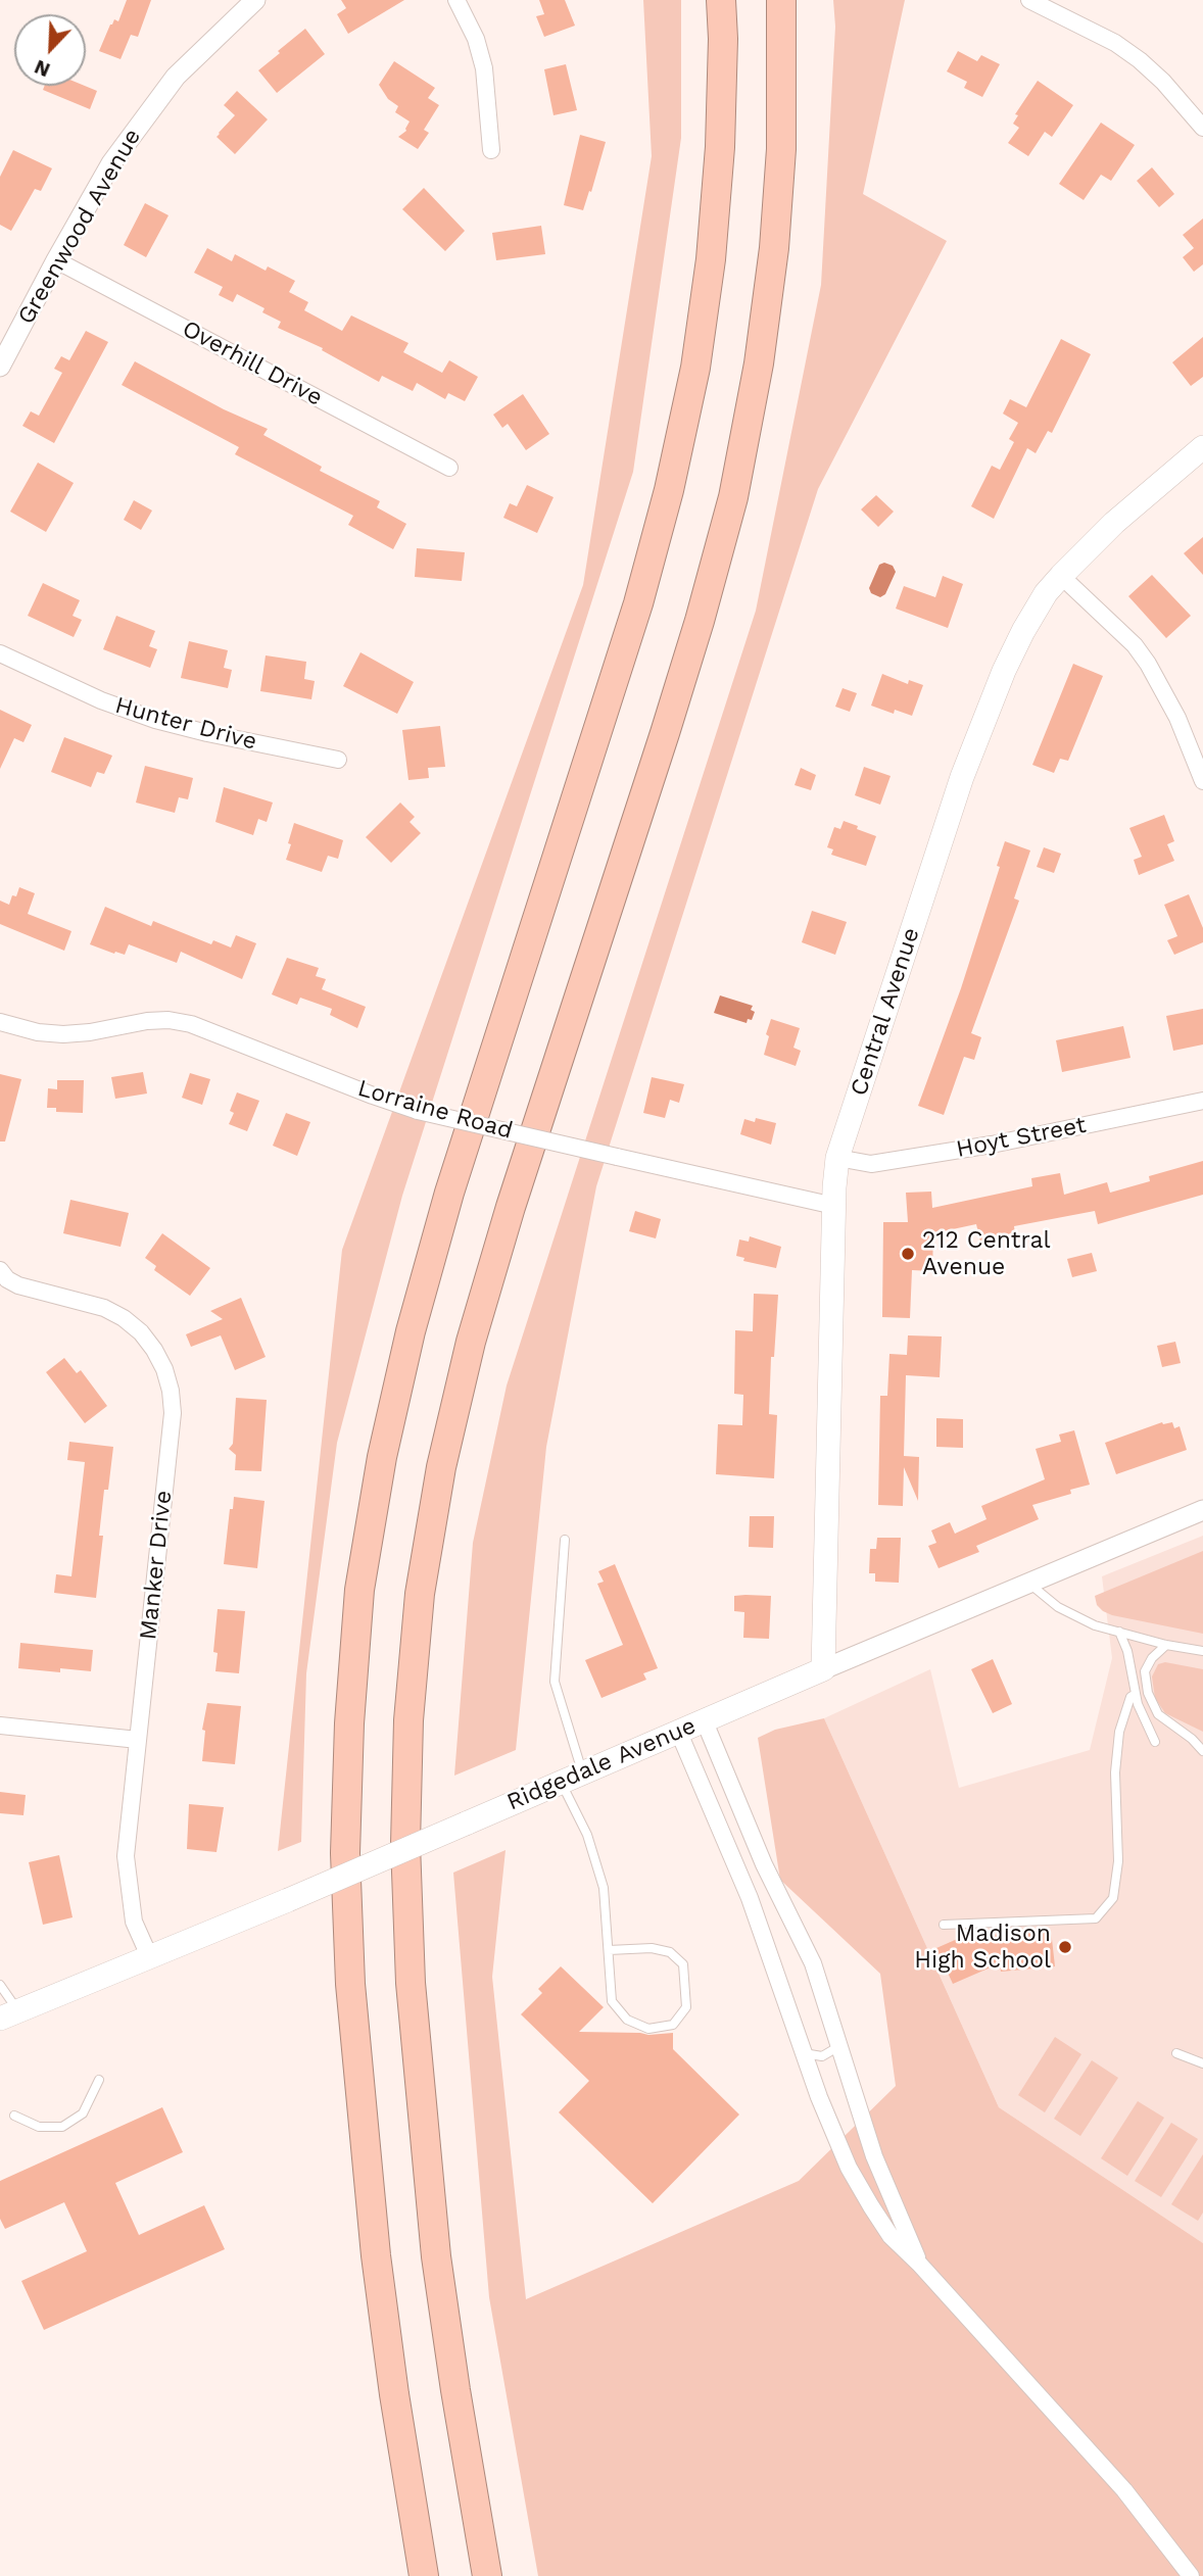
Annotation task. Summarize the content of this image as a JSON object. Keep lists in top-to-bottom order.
{
  "streets": {
    "main road": ["Central Avenue", "Ridgedale Avenue"],
    "street": [
      "Greenwood Avenue",
      "Overhill Drive",
      "Hunter Drive",
      "Lorraine Road",
      "Hoyt Street",
      "Manker Drive"
    ]
  },
  "crossings": [
    ["Greenwood Avenue", "Overhill Drive"],
    ["Central Avenue", "Lorraine Road"],
    ["Central Avenue", "Hoyt Street"],
    ["Central Avenue", "Ridgedale Avenue"],
    ["Manker Drive", "Ridgedale Avenue"]
  ],
  "places": ["212 Central Avenue", "Madison High School"],
  "north": "bottom left"
}
